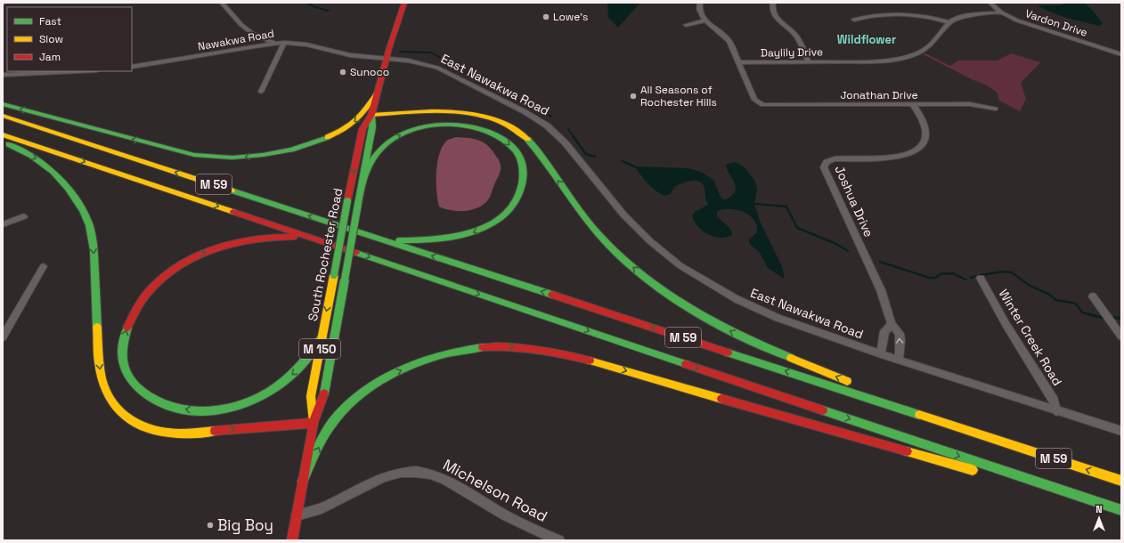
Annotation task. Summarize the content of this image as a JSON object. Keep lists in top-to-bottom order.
{
  "streets": {
    "main road": ["M 59", "South Rochester Road", "M 150"],
    "street": [
      "Vardon Drive",
      "Nawakwa Road",
      "Daylily Drive",
      "East Nawakwa Road",
      "Jonathan Drive",
      "Joshua Drive",
      "Winter Creek Road",
      "Michelson Road"
    ]
  },
  "crossings": [
    ["Vardon Drive", "Daylily Drive"],
    ["Nawakwa Road", "East Nawakwa Road"],
    ["Nawakwa Road", "South Rochester Road"],
    ["Daylily Drive", "Jonathan Drive"],
    ["East Nawakwa Road", "Joshua Drive"],
    ["East Nawakwa Road", "South Rochester Road"],
    ["East Nawakwa Road", "Winter Creek Road"],
    ["Jonathan Drive", "Joshua Drive"],
    ["South Rochester Road", "Michelson Road"]
  ],
  "districts": ["Wildflower"],
  "places": [
    "Lowe's",
    "Sunoco",
    "All Seasons of Rochester Hills",
    "Big Boy"
  ],
  "legend": ["Fast", "Slow", "Jam"],
  "north": "top"
}
